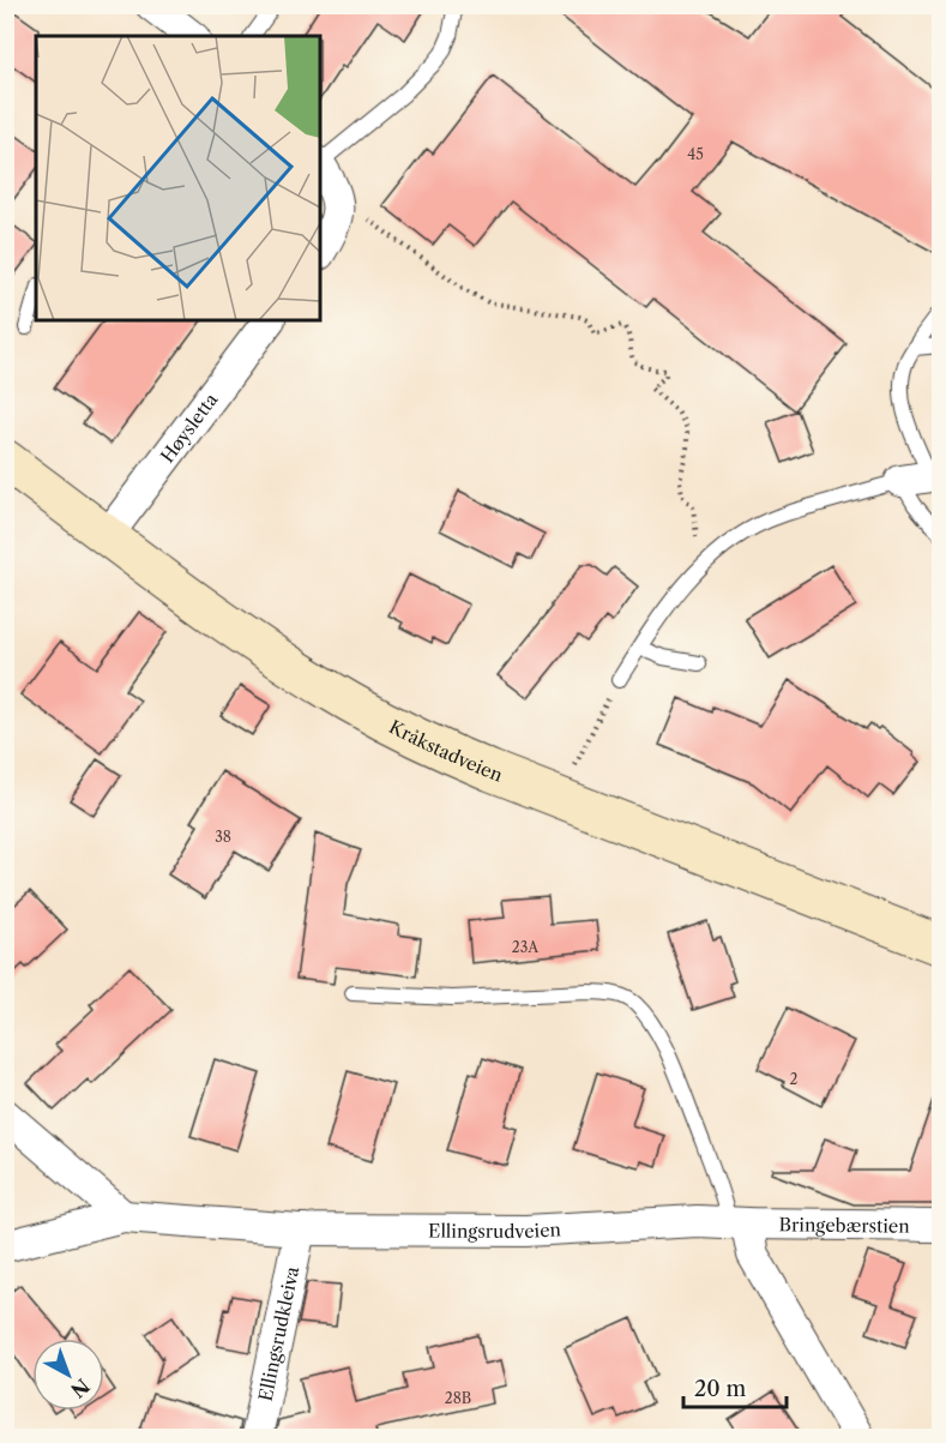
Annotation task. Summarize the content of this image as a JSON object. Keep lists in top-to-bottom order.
{
  "streets": {
    "main road": ["Kråkstadveien"],
    "street": [
      "Høysletta",
      "Bringebærstien",
      "Ellingsrudveien",
      "Ellingsrudkleiva"
    ]
  },
  "crossings": [
    ["Høysletta", "Kråkstadveien"],
    ["Bringebærstien", "Ellingsrudveien"],
    ["Ellingsrudveien", "Ellingsrudkleiva"]
  ],
  "house_numbers": [
    "45",
    "38",
    "23A",
    "2",
    "28B"
  ],
  "scale_bar": "20 m",
  "north": "bottom right"
}
